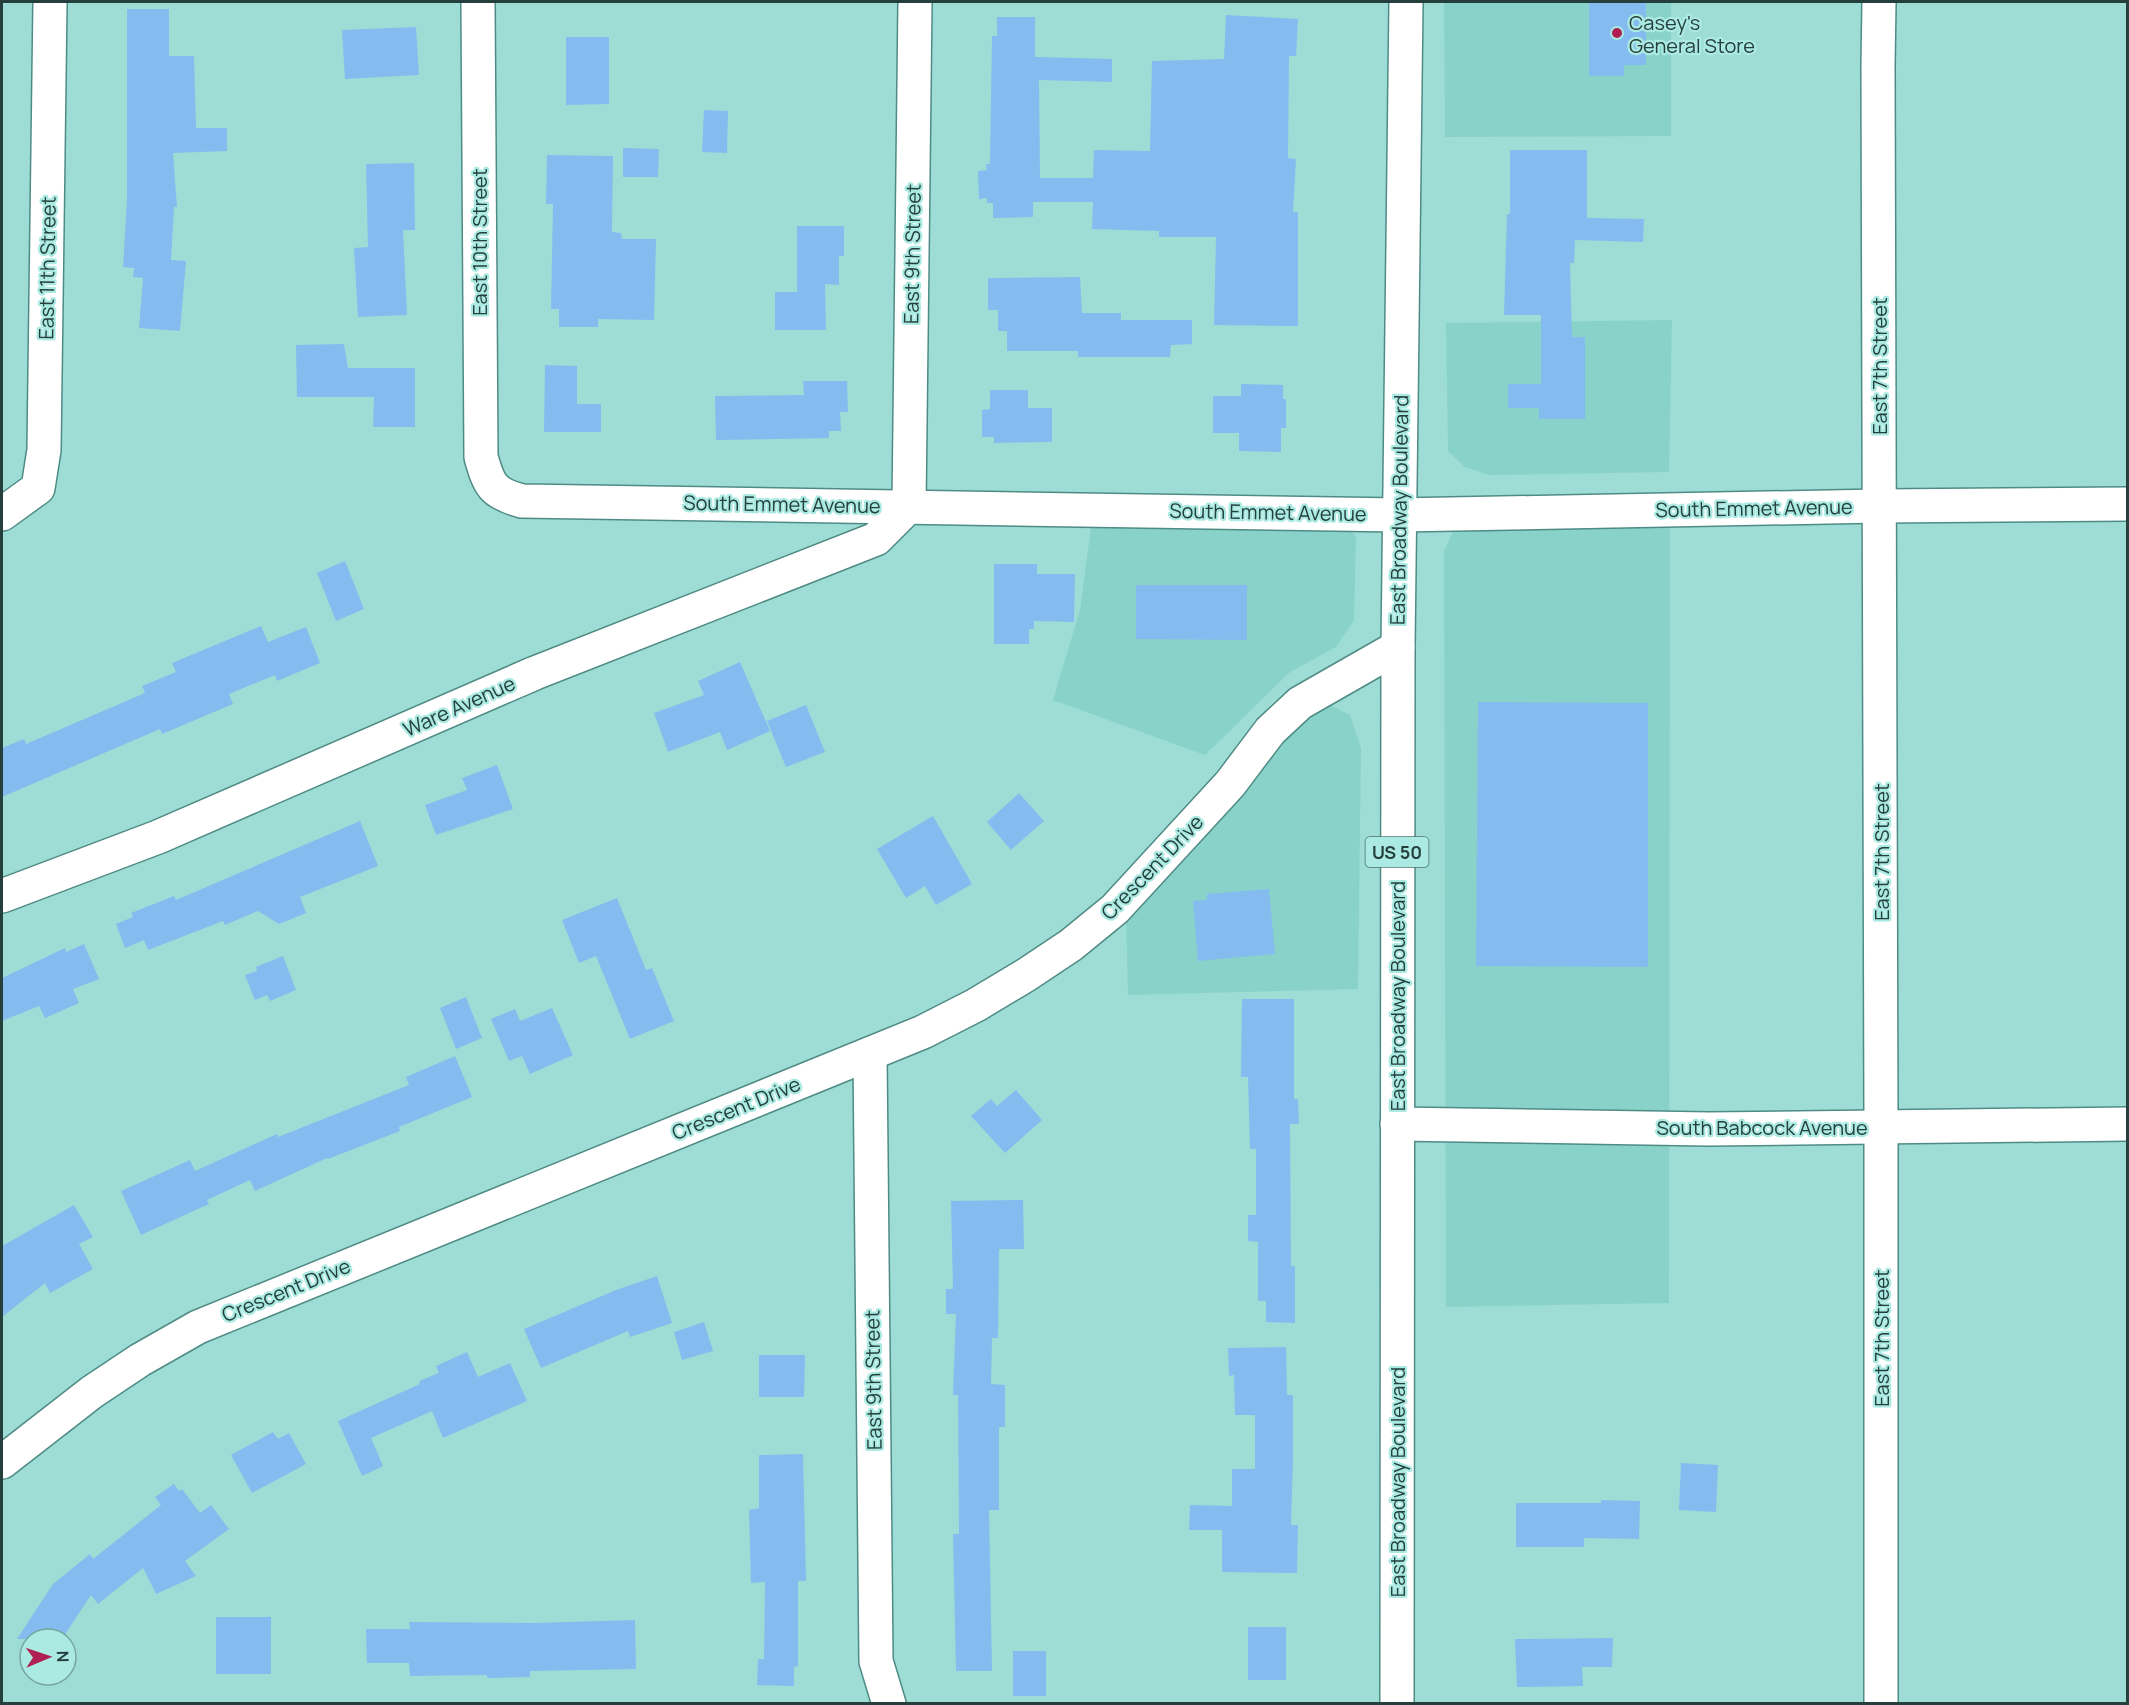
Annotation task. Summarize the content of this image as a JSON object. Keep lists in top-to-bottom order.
{
  "streets": {
    "main road": [
      "East 10th Street",
      "East 9th Street",
      "East 11th Street",
      "East 7th Street",
      "South Emmet Avenue",
      "East Broadway Boulevard",
      "Ware Avenue",
      "US 50",
      "Crescent Drive",
      "South Babcock Avenue"
    ]
  },
  "crossings": [
    ["East 10th Street", "South Emmet Avenue"],
    ["East 9th Street", "South Emmet Avenue"],
    ["East 9th Street", "Ware Avenue"],
    ["East 9th Street", "Crescent Drive"],
    ["East 7th Street", "South Emmet Avenue"],
    ["East 7th Street", "South Babcock Avenue"],
    ["South Emmet Avenue", "East Broadway Boulevard"],
    ["South Emmet Avenue", "Ware Avenue"],
    ["East Broadway Boulevard", "Crescent Drive"],
    ["East Broadway Boulevard", "South Babcock Avenue"]
  ],
  "places": ["Casey's General Store"],
  "north": "right"
}
